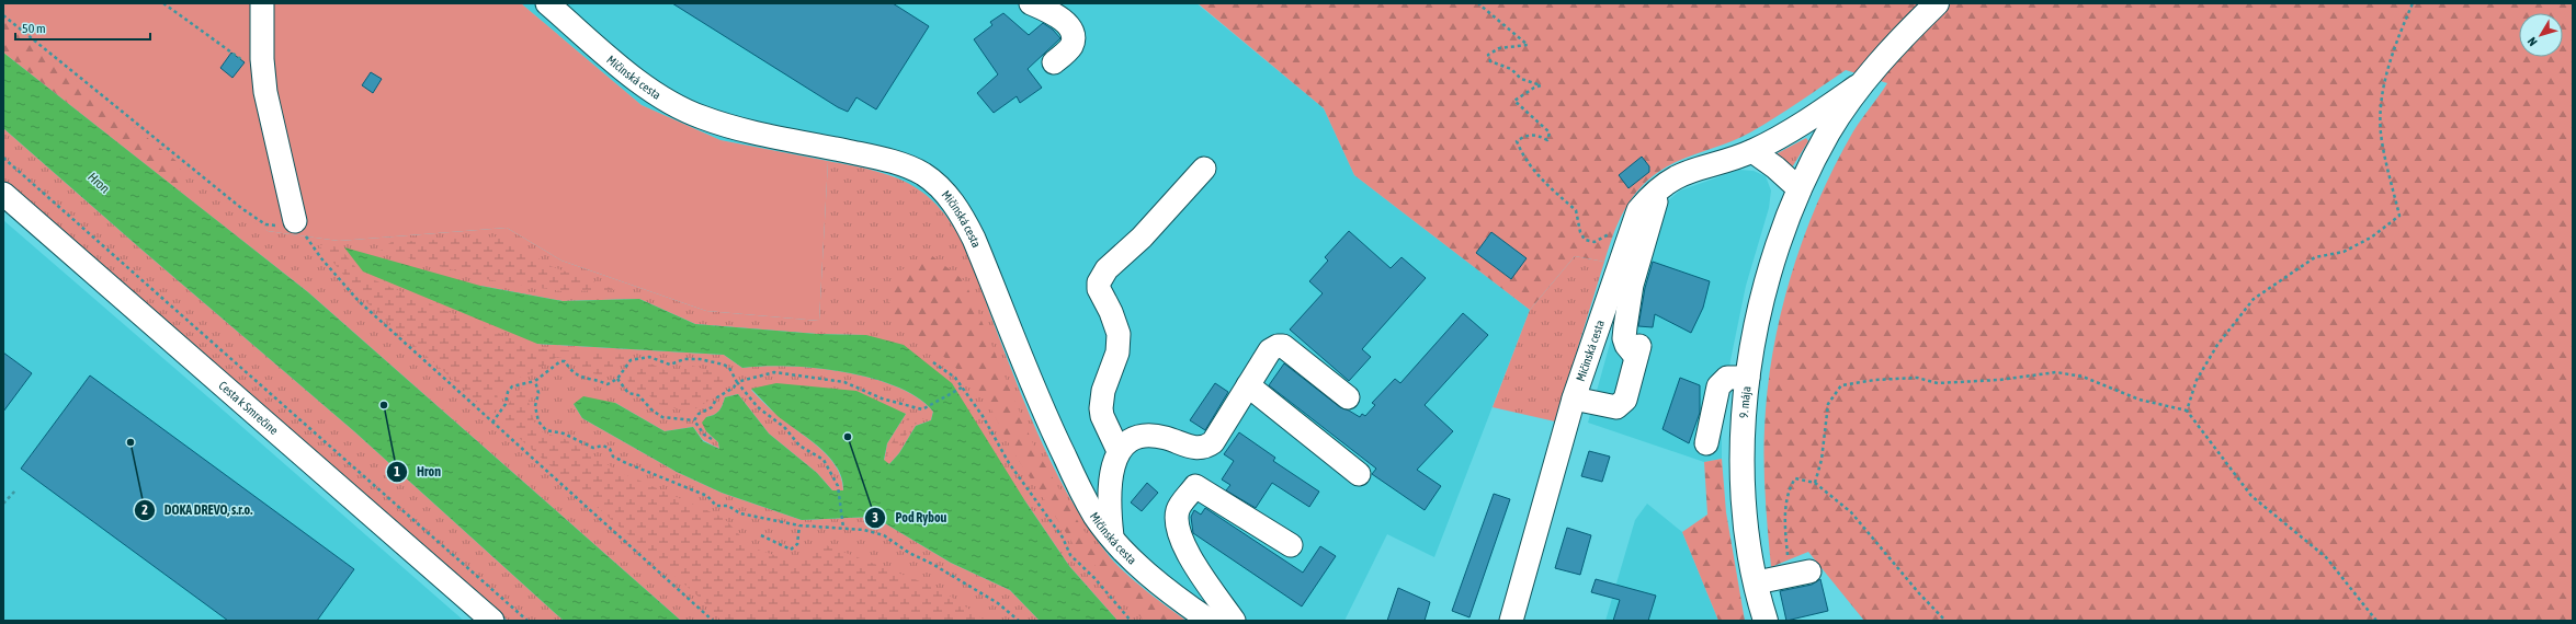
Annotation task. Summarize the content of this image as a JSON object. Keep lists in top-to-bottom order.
{
  "streets": {
    "main road": ["9. mája"],
    "street": ["Mičinská cesta", "Cesta k Smrečine"]
  },
  "crossings": [
    ["Mičinská cesta", "9. mája"]
  ],
  "water": ["Hron"],
  "places": ["Hron", "Pod Rybou", "DOKA DREVO, s.r.o."],
  "scale_bar": "50 m",
  "north": "bottom left"
}
